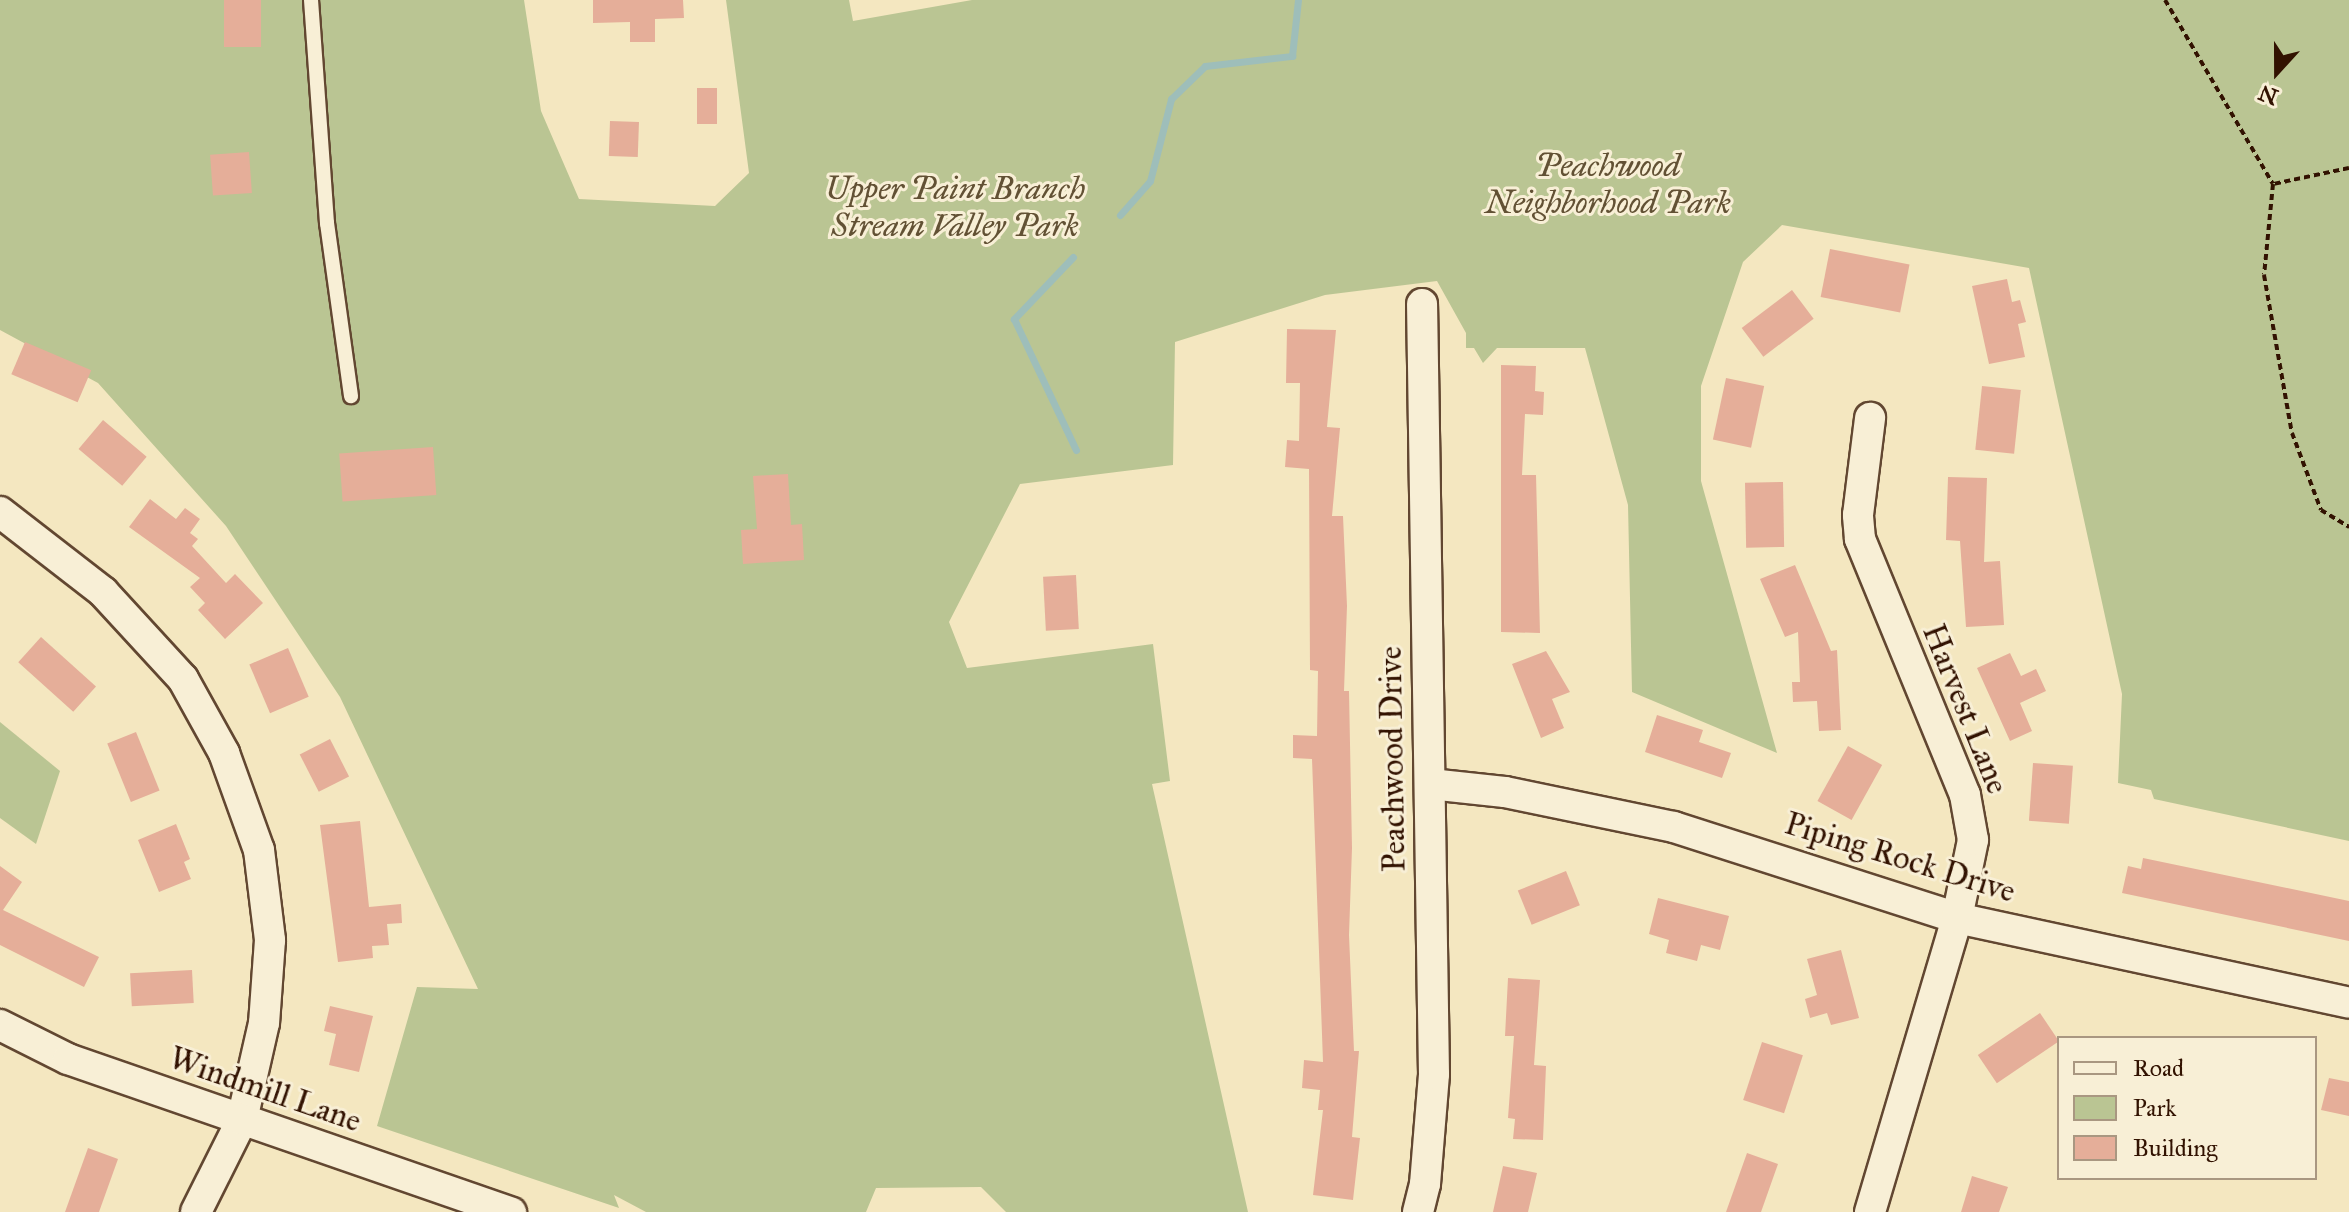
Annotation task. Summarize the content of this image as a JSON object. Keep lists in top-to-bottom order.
{
  "streets": {
    "street": [
      "Harvest Lane",
      "Peachwood Drive",
      "Piping Rock Drive",
      "Windmill Lane"
    ]
  },
  "crossings": [
    ["Harvest Lane", "Piping Rock Drive"],
    ["Peachwood Drive", "Piping Rock Drive"]
  ],
  "parks": ["Peachwood Neighborhood Park", "Upper Paint Branch Stream Valley Park"],
  "legend": ["Road", "Park", "Building"],
  "north": "bottom"
}
